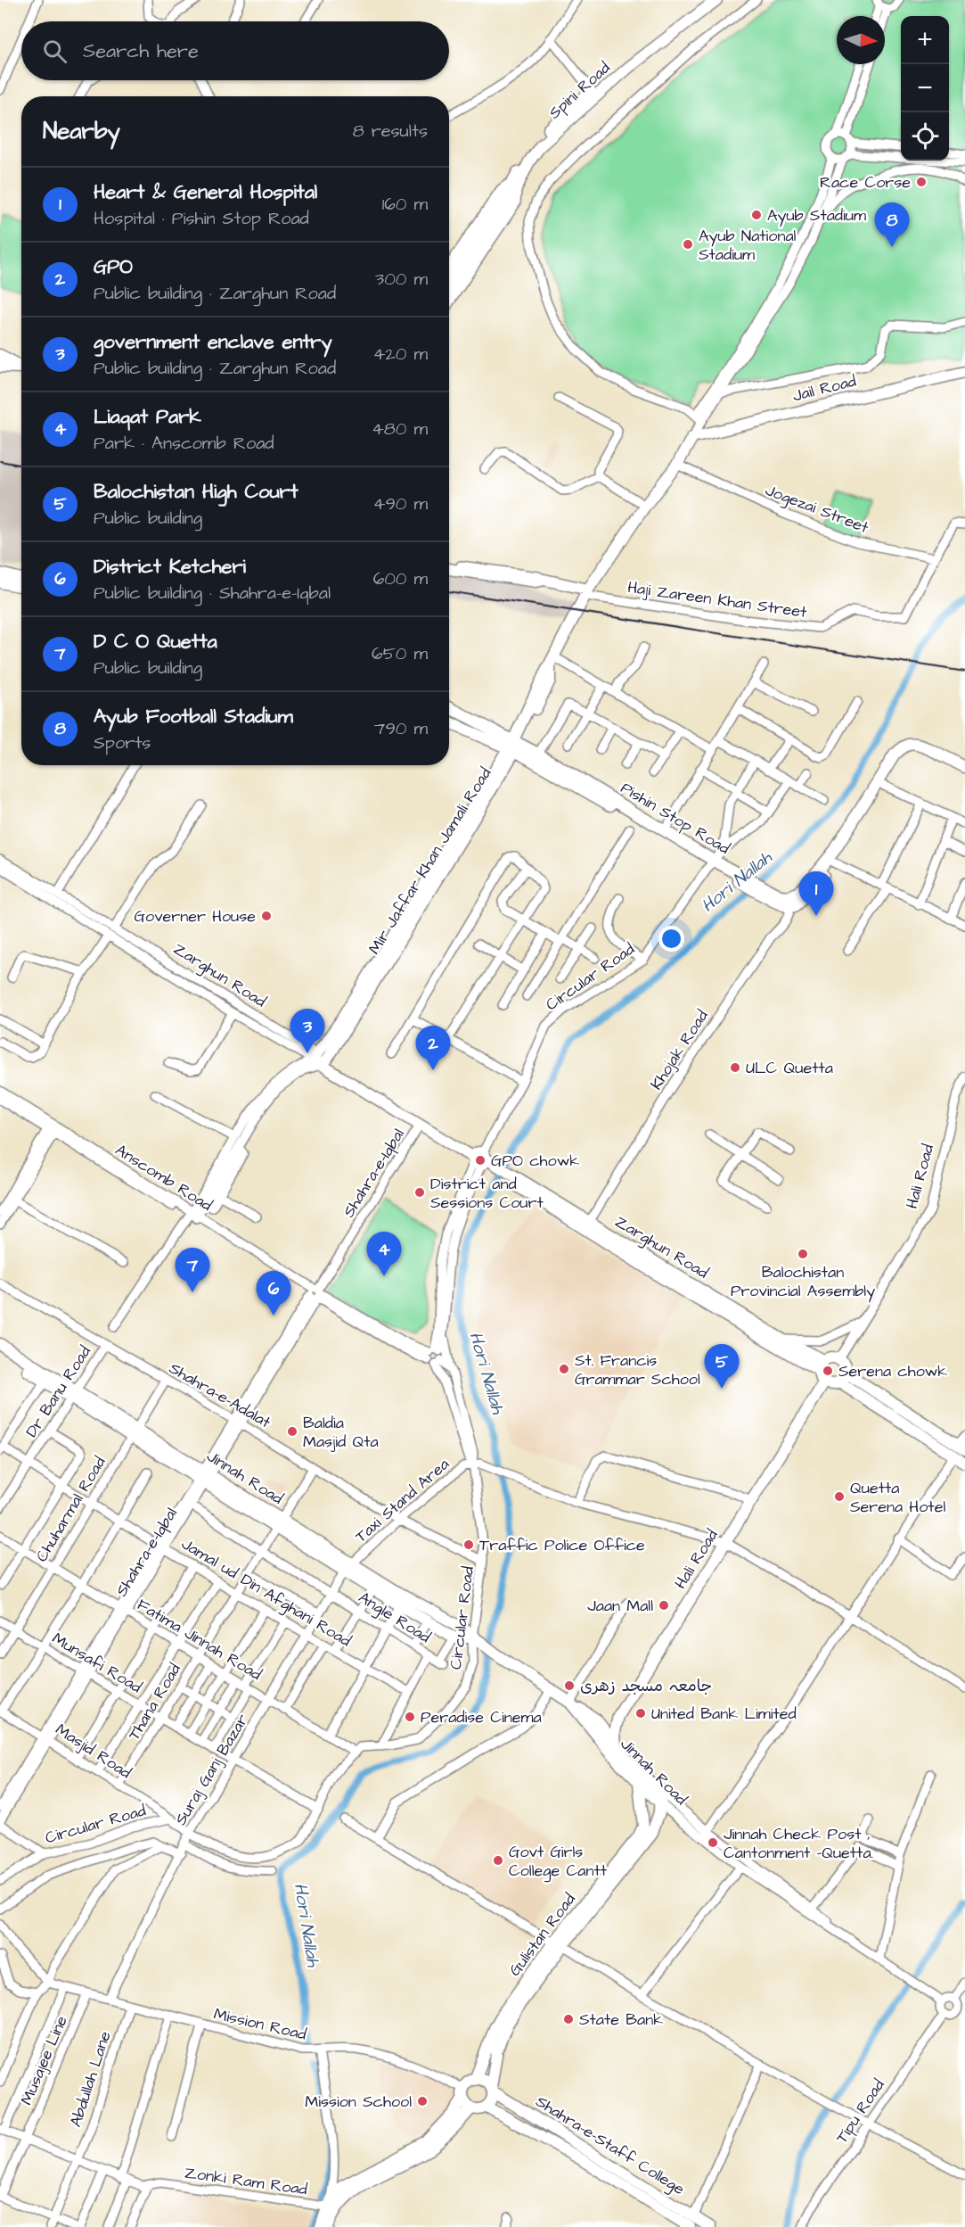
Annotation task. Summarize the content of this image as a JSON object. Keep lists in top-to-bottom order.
{
  "streets": {
    "main road": [
      "Spini Road",
      "Jail Road",
      "Pishin Stop Road",
      "Mir Jaffar Khan Jamali Road",
      "Zarghun Road",
      "Hali Road",
      "Jinnah Road",
      "Gulistan Road",
      "Shahra-e-Staff College"
    ],
    "street": [
      "Jogezai Street",
      "Haji Zareen Khan Street",
      "Circular Road",
      "Khojak Road",
      "Shahra-e-Iqbal",
      "Anscomb Road",
      "Dr Banu Road",
      "Shahra-e-Adalat",
      "Taxi Stand Area",
      "Chuharmal Road",
      "Jamal ud Din Afghani Road",
      "Angle Road",
      "Fatima Jinnah Road",
      "Munsafi Road",
      "Thana Road",
      "Masjid Road",
      "Suraj Ganj Bazar",
      "Mission Road",
      "Musajee Line",
      "Abdullah Lane",
      "Tipu Road",
      "Zonki Ram Road"
    ]
  },
  "crossings": [
    ["Jogezai Street", "Haji Zareen Khan Street"],
    ["Haji Zareen Khan Street", "Mir Jaffar Khan Jamali Road"],
    ["Pishin Stop Road", "Circular Road"],
    ["Pishin Stop Road", "Khojak Road"],
    ["Mir Jaffar Khan Jamali Road", "Zarghun Road"],
    ["Zarghun Road", "Circular Road"],
    ["Zarghun Road", "Khojak Road"],
    ["Zarghun Road", "Shahra-e-Iqbal"],
    ["Zarghun Road", "Hali Road"],
    ["Circular Road", "Anscomb Road"],
    ["Circular Road", "Shahra-e-Adalat"],
    ["Circular Road", "Jinnah Road"],
    ["Circular Road", "Taxi Stand Area"],
    ["Circular Road", "Fatima Jinnah Road"],
    ["Circular Road", "Munsafi Road"],
    ["Circular Road", "Masjid Road"],
    ["Circular Road", "Suraj Ganj Bazar"],
    ["Shahra-e-Iqbal", "Anscomb Road"],
    ["Shahra-e-Iqbal", "Shahra-e-Adalat"],
    ["Shahra-e-Iqbal", "Jinnah Road"],
    ["Shahra-e-Iqbal", "Jamal ud Din Afghani Road"],
    ["Shahra-e-Iqbal", "Angle Road"],
    ["Shahra-e-Iqbal", "Fatima Jinnah Road"],
    ["Shahra-e-Iqbal", "Munsafi Road"],
    ["Shahra-e-Iqbal", "Masjid Road"],
    ["Hali Road", "Jinnah Road"],
    ["Dr Banu Road", "Shahra-e-Adalat"],
    ["Dr Banu Road", "Jinnah Road"],
    ["Dr Banu Road", "Jamal ud Din Afghani Road"],
    ["Shahra-e-Adalat", "Taxi Stand Area"],
    ["Shahra-e-Adalat", "Chuharmal Road"],
    ["Shahra-e-Adalat", "Thana Road"],
    ["Jinnah Road", "Taxi Stand Area"],
    ["Jinnah Road", "Chuharmal Road"],
    ["Jinnah Road", "Angle Road"],
    ["Jinnah Road", "Thana Road"],
    ["Jinnah Road", "Suraj Ganj Bazar"],
    ["Jinnah Road", "Gulistan Road"],
    ["Jinnah Road", "Tipu Road"],
    ["Taxi Stand Area", "Suraj Ganj Bazar"],
    ["Chuharmal Road", "Jamal ud Din Afghani Road"],
    ["Chuharmal Road", "Fatima Jinnah Road"],
    ["Chuharmal Road", "Munsafi Road"],
    ["Jamal ud Din Afghani Road", "Thana Road"],
    ["Jamal ud Din Afghani Road", "Suraj Ganj Bazar"],
    ["Angle Road", "Thana Road"],
    ["Angle Road", "Suraj Ganj Bazar"],
    ["Fatima Jinnah Road", "Thana Road"],
    ["Fatima Jinnah Road", "Suraj Ganj Bazar"],
    ["Munsafi Road", "Thana Road"],
    ["Munsafi Road", "Suraj Ganj Bazar"],
    ["Thana Road", "Masjid Road"],
    ["Suraj Ganj Bazar", "Mission Road"],
    ["Gulistan Road", "Mission Road"],
    ["Gulistan Road", "Shahra-e-Staff College"],
    ["Mission Road", "Musajee Line"],
    ["Mission Road", "Abdullah Lane"],
    ["Mission Road", "Shahra-e-Staff College"],
    ["Musajee Line", "Zonki Ram Road"],
    ["Abdullah Lane", "Zonki Ram Road"]
  ],
  "water": ["Hori Nallah"],
  "places": [
    "Race Corse",
    "Ayub Stadium",
    "Ayub National Stadium",
    "Governer House",
    "ULC Quetta",
    "GPO chowk",
    "District and Sessions Court",
    "Balochistan Provincial Assembly",
    "St. Francis Grammar School",
    "Serena chowk",
    "Baldia Masjid Qta",
    "Quetta Serena Hotel",
    "Traffic Police Office",
    "Jaan Mall",
    "جامعہ مسجد زھری",
    "United Bank Limited",
    "Peradise Cinema",
    "Jinnah Check Post , Cantonment -Quetta.",
    "Govt Girls College Cantt",
    "State Bank",
    "Mission School"
  ],
  "north": "right",
  "page": {
    "map_buttons": ["+", "−"],
    "search": "Search here",
    "heading": ["Nearby", "8 results"],
    "list": [
      {
        "mark": "1",
        "name": "Heart & General Hospital",
        "note": "Hospital · Pishin Stop Road",
        "value": "160 m"
      },
      {
        "mark": "2",
        "name": "GPO",
        "note": "Public building · Zarghun Road",
        "value": "300 m"
      },
      {
        "mark": "3",
        "name": "government enclave entry",
        "note": "Public building · Zarghun Road",
        "value": "420 m"
      },
      {
        "mark": "4",
        "name": "Liaqat Park",
        "note": "Park · Anscomb Road",
        "value": "480 m"
      },
      {
        "mark": "5",
        "name": "Balochistan High Court",
        "note": "Public building",
        "value": "490 m"
      },
      {
        "mark": "6",
        "name": "District Ketcheri",
        "note": "Public building · Shahra-e-Iqbal",
        "value": "600 m"
      },
      {
        "mark": "7",
        "name": "D C O Quetta",
        "note": "Public building",
        "value": "650 m"
      },
      {
        "mark": "8",
        "name": "Ayub Football Stadium",
        "note": "Sports",
        "value": "790 m"
      }
    ],
    "pins": [
      "8",
      "1",
      "3",
      "2",
      "4",
      "7",
      "6",
      "5"
    ]
  }
}
